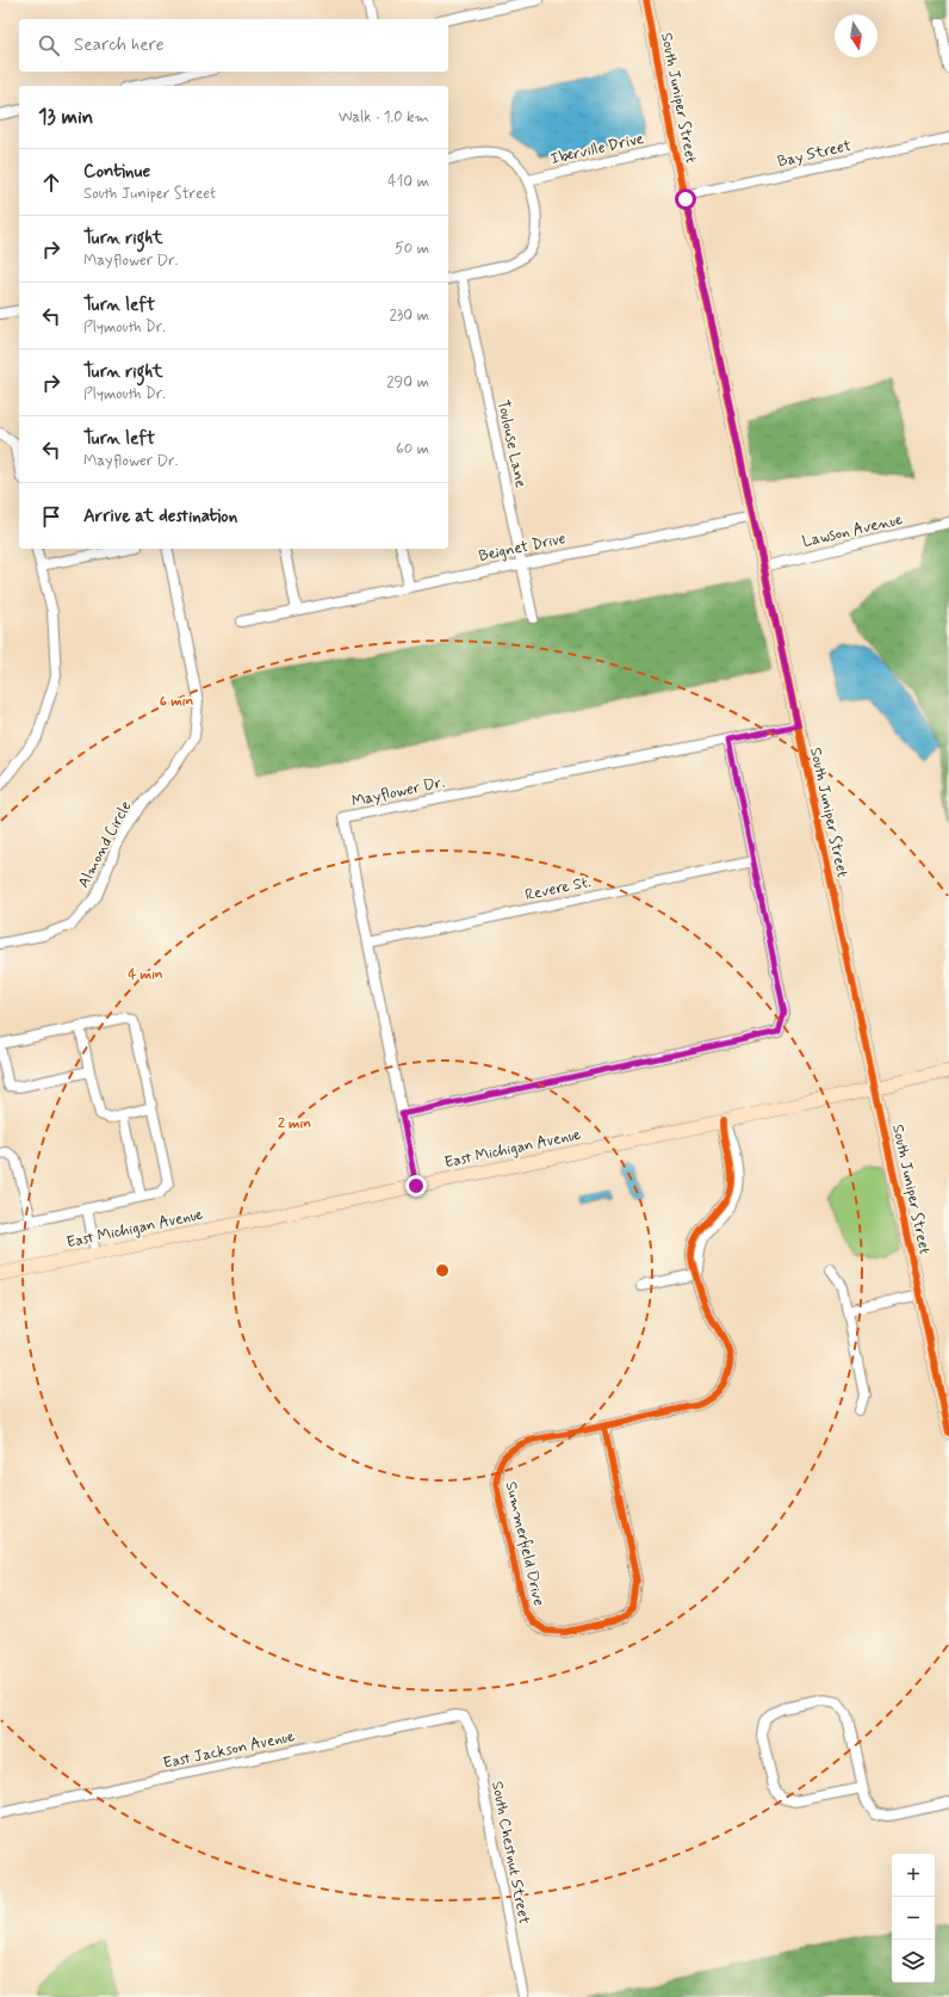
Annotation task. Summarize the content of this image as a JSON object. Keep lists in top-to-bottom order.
{
  "streets": {
    "street": [
      "South Juniper Street",
      "Iberville Drive",
      "Bay Street",
      "Toulouse Lane",
      "Lawson Avenue",
      "Beignet Drive",
      "Mayflower Dr.",
      "Almond Circle",
      "Revere St.",
      "East Michigan Avenue",
      "Summerfield Drive",
      "East Jackson Avenue",
      "South Chestnut Street"
    ]
  },
  "crossings": [
    ["South Juniper Street", "Iberville Drive"],
    ["South Juniper Street", "Bay Street"],
    ["South Juniper Street", "Lawson Avenue"],
    ["South Juniper Street", "Beignet Drive"],
    ["South Juniper Street", "Mayflower Dr."],
    ["South Juniper Street", "East Michigan Avenue"],
    ["Toulouse Lane", "Beignet Drive"],
    ["Mayflower Dr.", "Revere St."],
    ["Mayflower Dr.", "East Michigan Avenue"],
    ["East Michigan Avenue", "Summerfield Drive"],
    ["East Jackson Avenue", "South Chestnut Street"]
  ],
  "north": "bottom",
  "page": {
    "search": "Search here",
    "heading": ["13 min", "Walk · 1.0 km"],
    "list": [
      ["Continue", "South Juniper Street", "410 m"],
      ["Turn right", "Mayflower Dr.", "50 m"],
      ["Turn left", "Plymouth Dr.", "230 m"],
      ["Turn right", "Plymouth Dr.", "290 m"],
      ["Turn left", "Mayflower Dr.", "60 m"],
      "Arrive at destination"
    ],
    "map_buttons": ["+", "−"]
  },
  "rings": ["6 min", "4 min", "2 min"]
}
